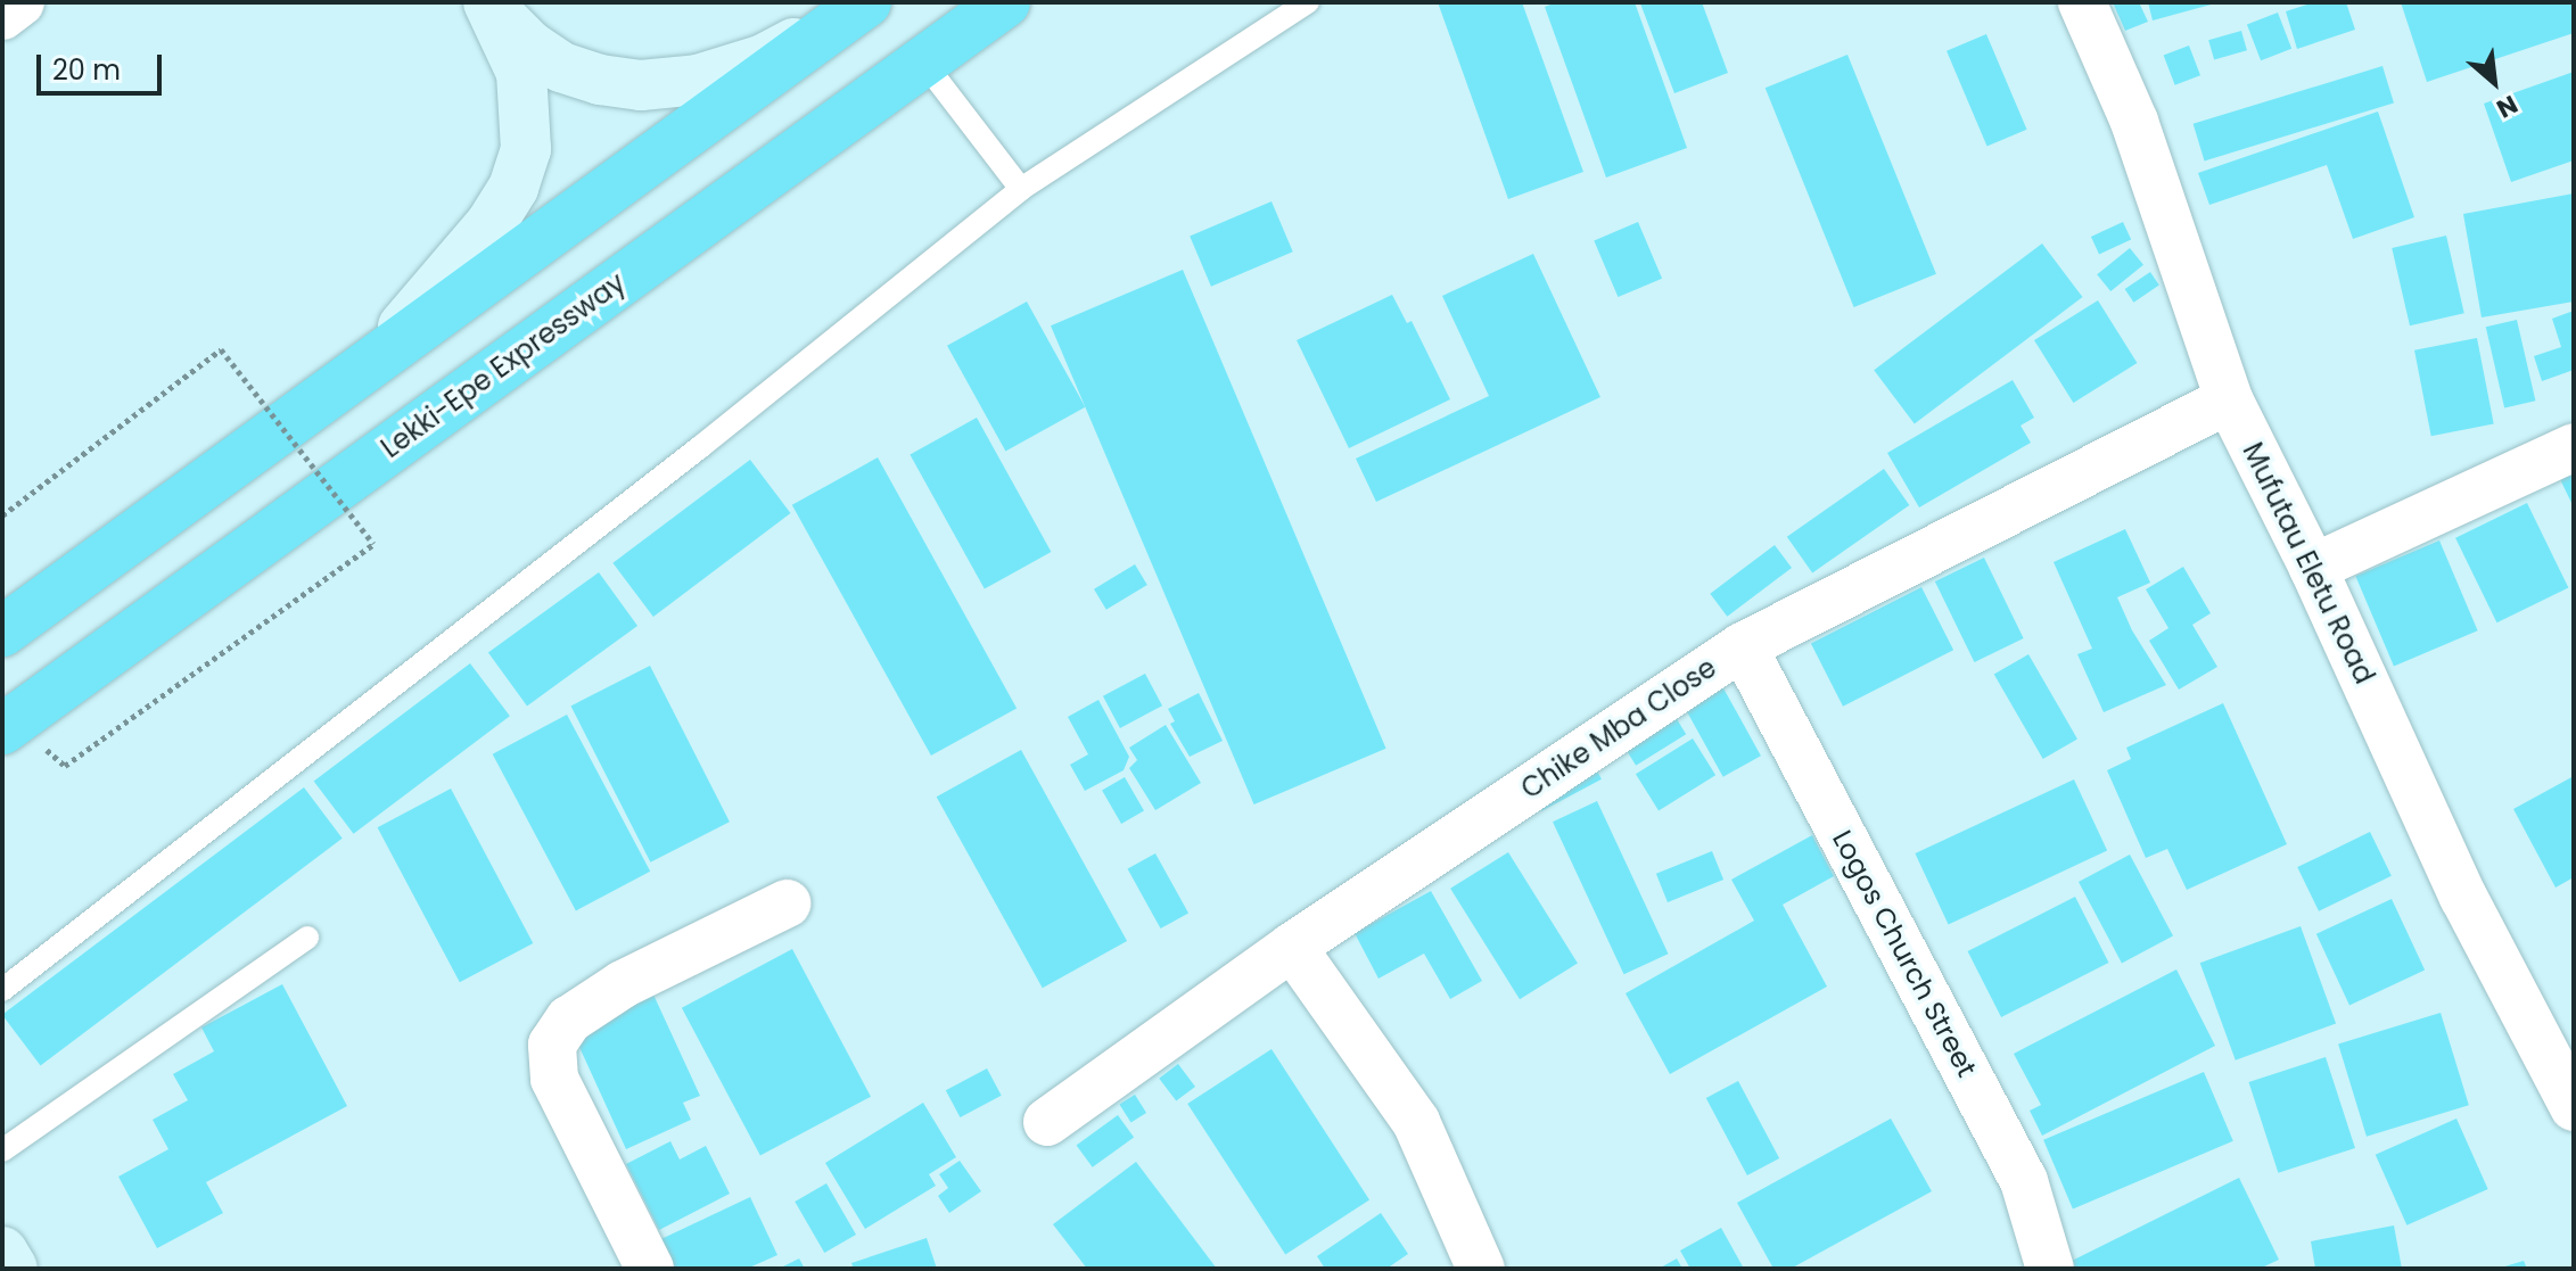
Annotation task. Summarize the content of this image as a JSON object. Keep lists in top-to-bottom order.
{
  "streets": {
    "highway": ["Lekki-Epe Expressway"],
    "street": ["Mufutau Eletu Road", "Chike Mba Close", "Logos Church Street"]
  },
  "crossings": [
    ["Mufutau Eletu Road", "Chike Mba Close"],
    ["Chike Mba Close", "Logos Church Street"]
  ],
  "scale_bar": "20 m",
  "north": "bottom right"
}
